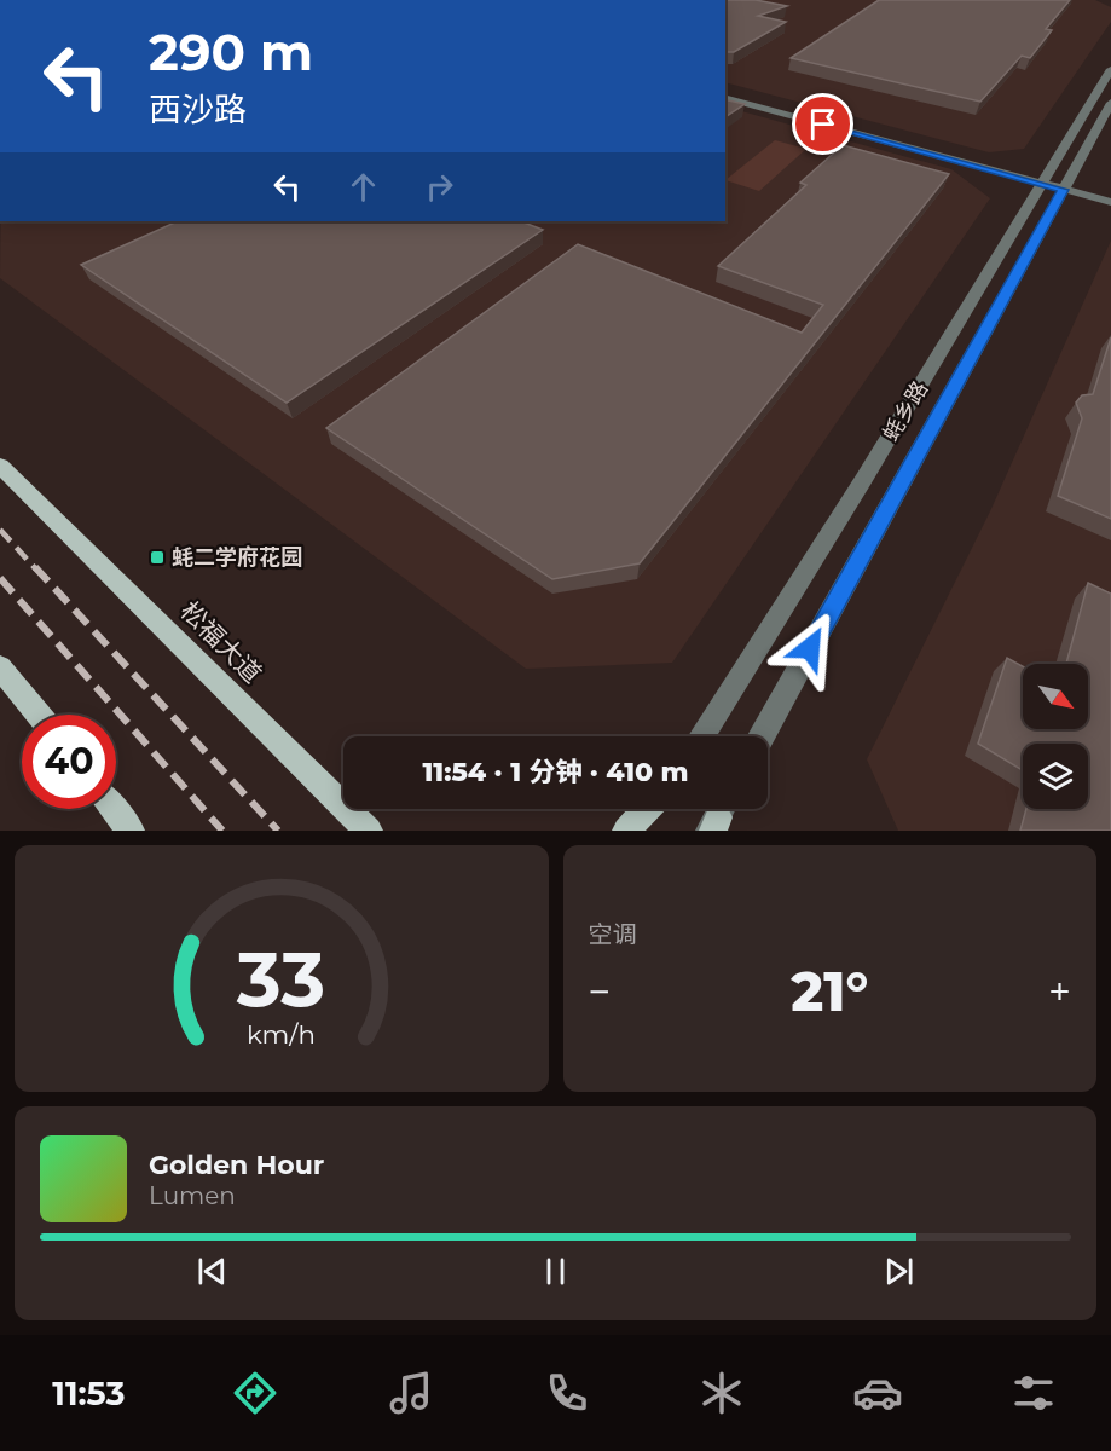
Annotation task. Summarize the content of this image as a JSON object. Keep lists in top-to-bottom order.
{
  "streets": {
    "main road": ["松福大道"],
    "street": ["蚝乡路"]
  },
  "places": {
    "transit": ["蚝二学府花园"]
  },
  "north": "bottom right",
  "page": {
    "turn": ["290 m", "西沙路"],
    "limit": "40",
    "trip": "11:54 · 1 分钟 · 410 m",
    "tile": "空调",
    "heat": ["−", "21°", "+"],
    "song": ["Golden Hour", "Lumen"],
    "tabs": "11:53",
    "gauge": ["33", "km/h"]
  }
}
